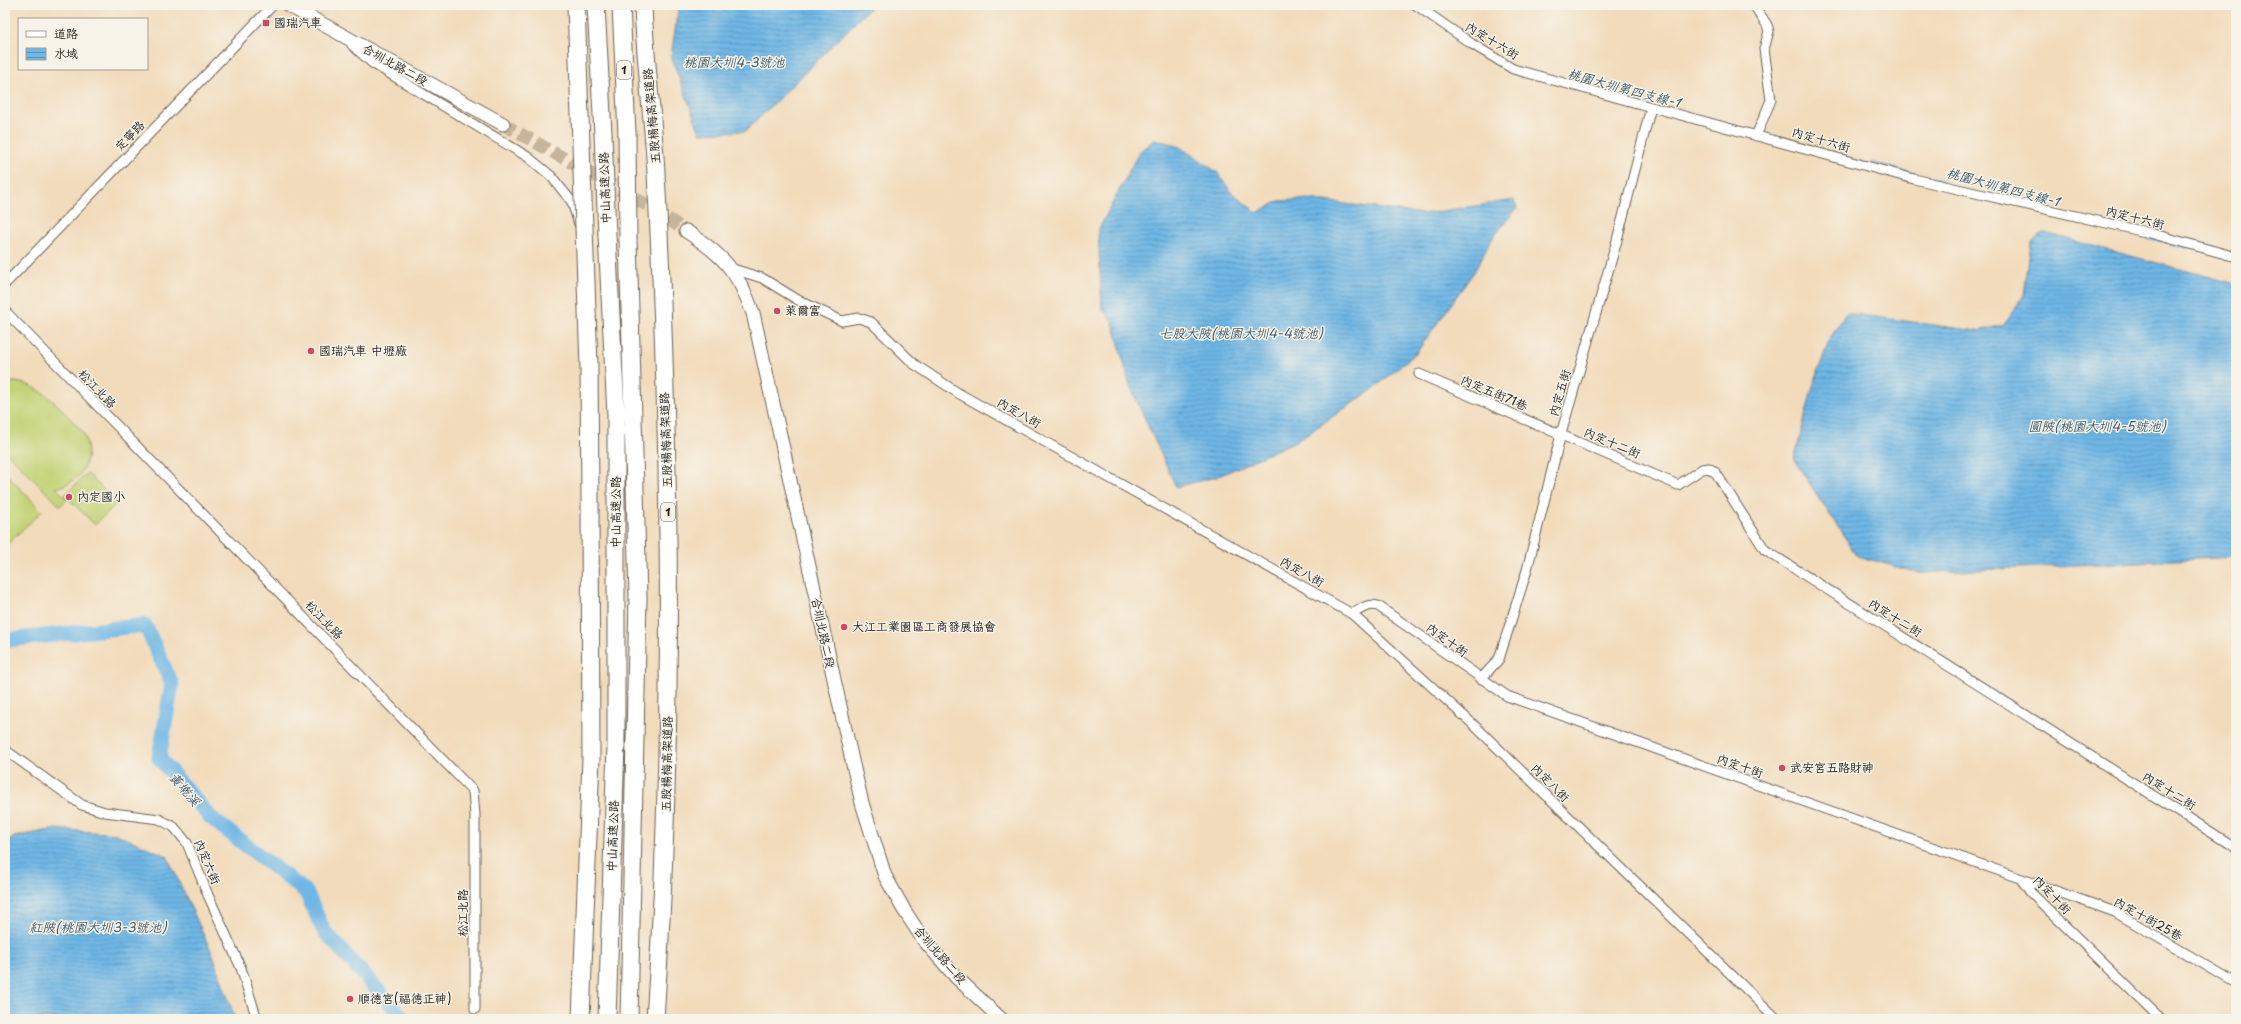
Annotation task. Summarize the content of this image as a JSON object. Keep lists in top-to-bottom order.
{
  "streets": {
    "highway": ["1", "五股楊梅高架道路", "中山高速公路"],
    "street": [
      "內定十六街",
      "合圳北路二段",
      "定寧路",
      "松江北路",
      "內定五街71巷",
      "內定五街",
      "內定八街",
      "內定十二街",
      "內定十街",
      "內定六街",
      "內定十街25巷"
    ]
  },
  "crossings": [
    ["內定十六街", "內定五街"],
    ["合圳北路二段", "內定八街"],
    ["內定五街71巷", "內定五街"],
    ["內定五街71巷", "內定十二街"],
    ["內定五街", "內定十二街"],
    ["內定五街", "內定十街"],
    ["內定八街", "內定十街"],
    ["內定十街", "內定十街25巷"]
  ],
  "water": [
    "桃園大圳4-3號池",
    "桃園大圳第四支線-1",
    "七股大陂(桃園大圳4-4號池)",
    "圓陂(桃園大圳4-5號池)",
    "黃墘溪",
    "紅陂(桃園大圳3-3號池)"
  ],
  "places": {
    "transit": ["國瑞汽車"],
    "other": [
      "萊爾富",
      "國瑞汽車 中壢廠",
      "內定國小",
      "大江工業園區工商發展協會",
      "武安宮五路財神",
      "順德宮(福德正神)"
    ]
  },
  "legend": ["道路", "水域"]
}
